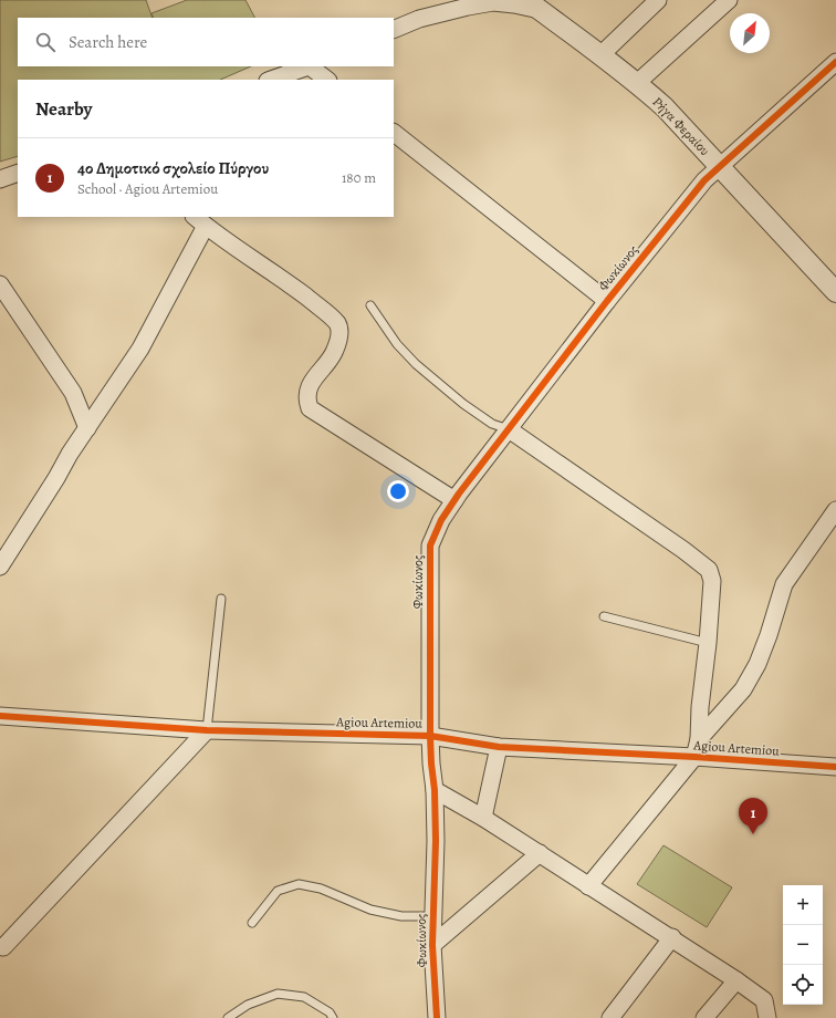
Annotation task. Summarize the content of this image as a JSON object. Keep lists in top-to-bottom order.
{
  "streets": {
    "street": ["Ρήγα Φεραίου", "Φωκίωνος", "Agiou Artemiou"]
  },
  "crossings": [
    ["Ρήγα Φεραίου", "Φωκίωνος"],
    ["Φωκίωνος", "Agiou Artemiou"]
  ],
  "north": "top right",
  "page": {
    "search": "Search here",
    "heading": "Nearby",
    "list": [
      {
        "mark": "1",
        "name": "4ο Δημοτικό σχολείο Πύργου",
        "note": "School · Agiou Artemiou",
        "value": "180 m"
      }
    ],
    "pins": "1",
    "map_buttons": ["+", "−"]
  }
}
